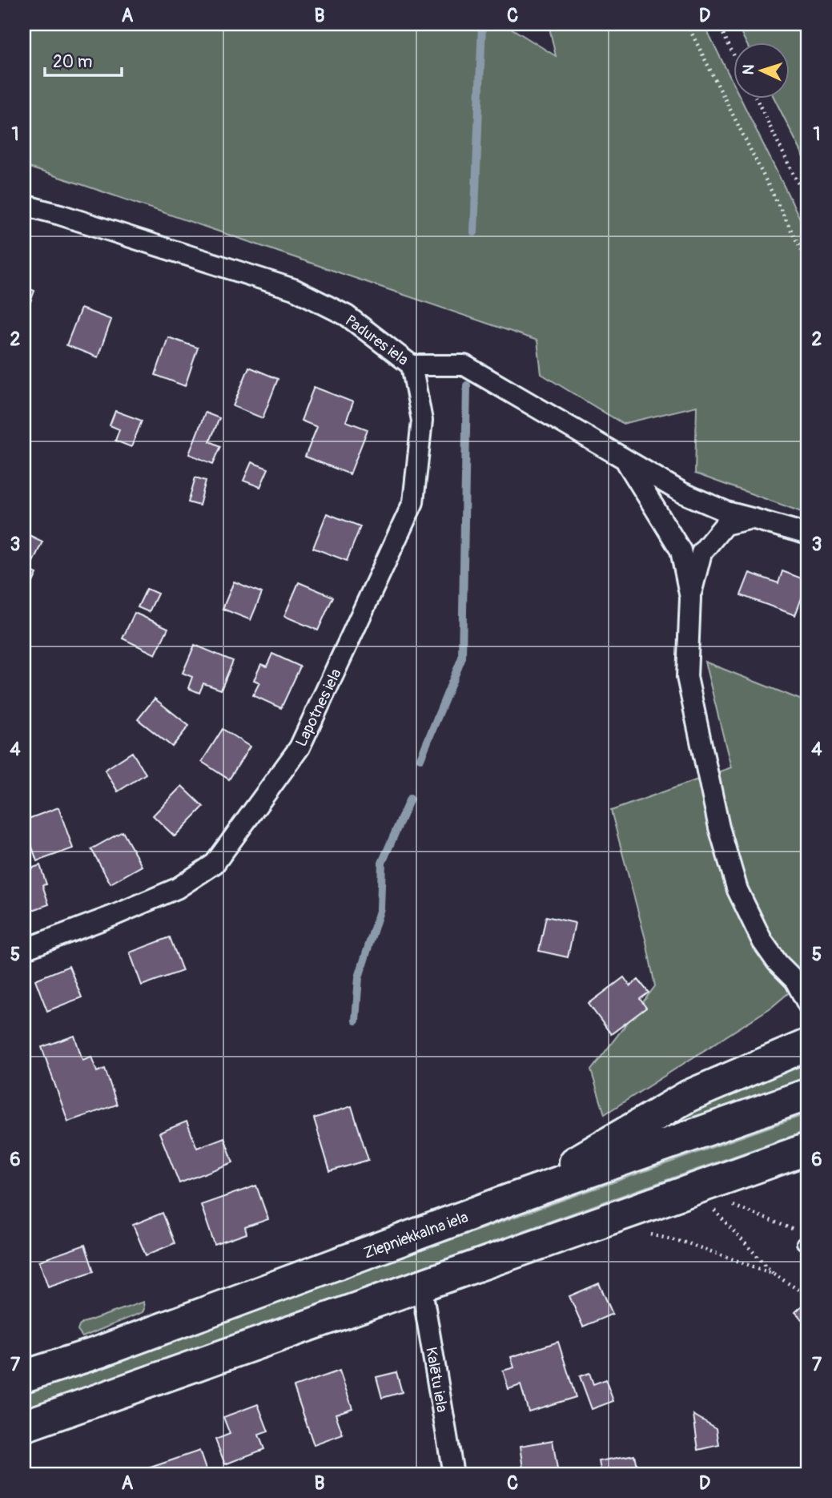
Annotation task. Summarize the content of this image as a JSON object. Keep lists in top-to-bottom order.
{
  "streets": {
    "highway": ["Ziepniekkalna iela"],
    "street": ["Padures iela", "Lapotnes iela", "Kalētu iela"]
  },
  "crossings": [
    ["Padures iela", "Lapotnes iela"]
  ],
  "scale_bar": "20 m",
  "north": "left",
  "grid": {
    "columns": [
      "A",
      "B",
      "C",
      "D"
    ],
    "rows": [
      "1",
      "2",
      "3",
      "4",
      "5",
      "6",
      "7"
    ]
  }
}
